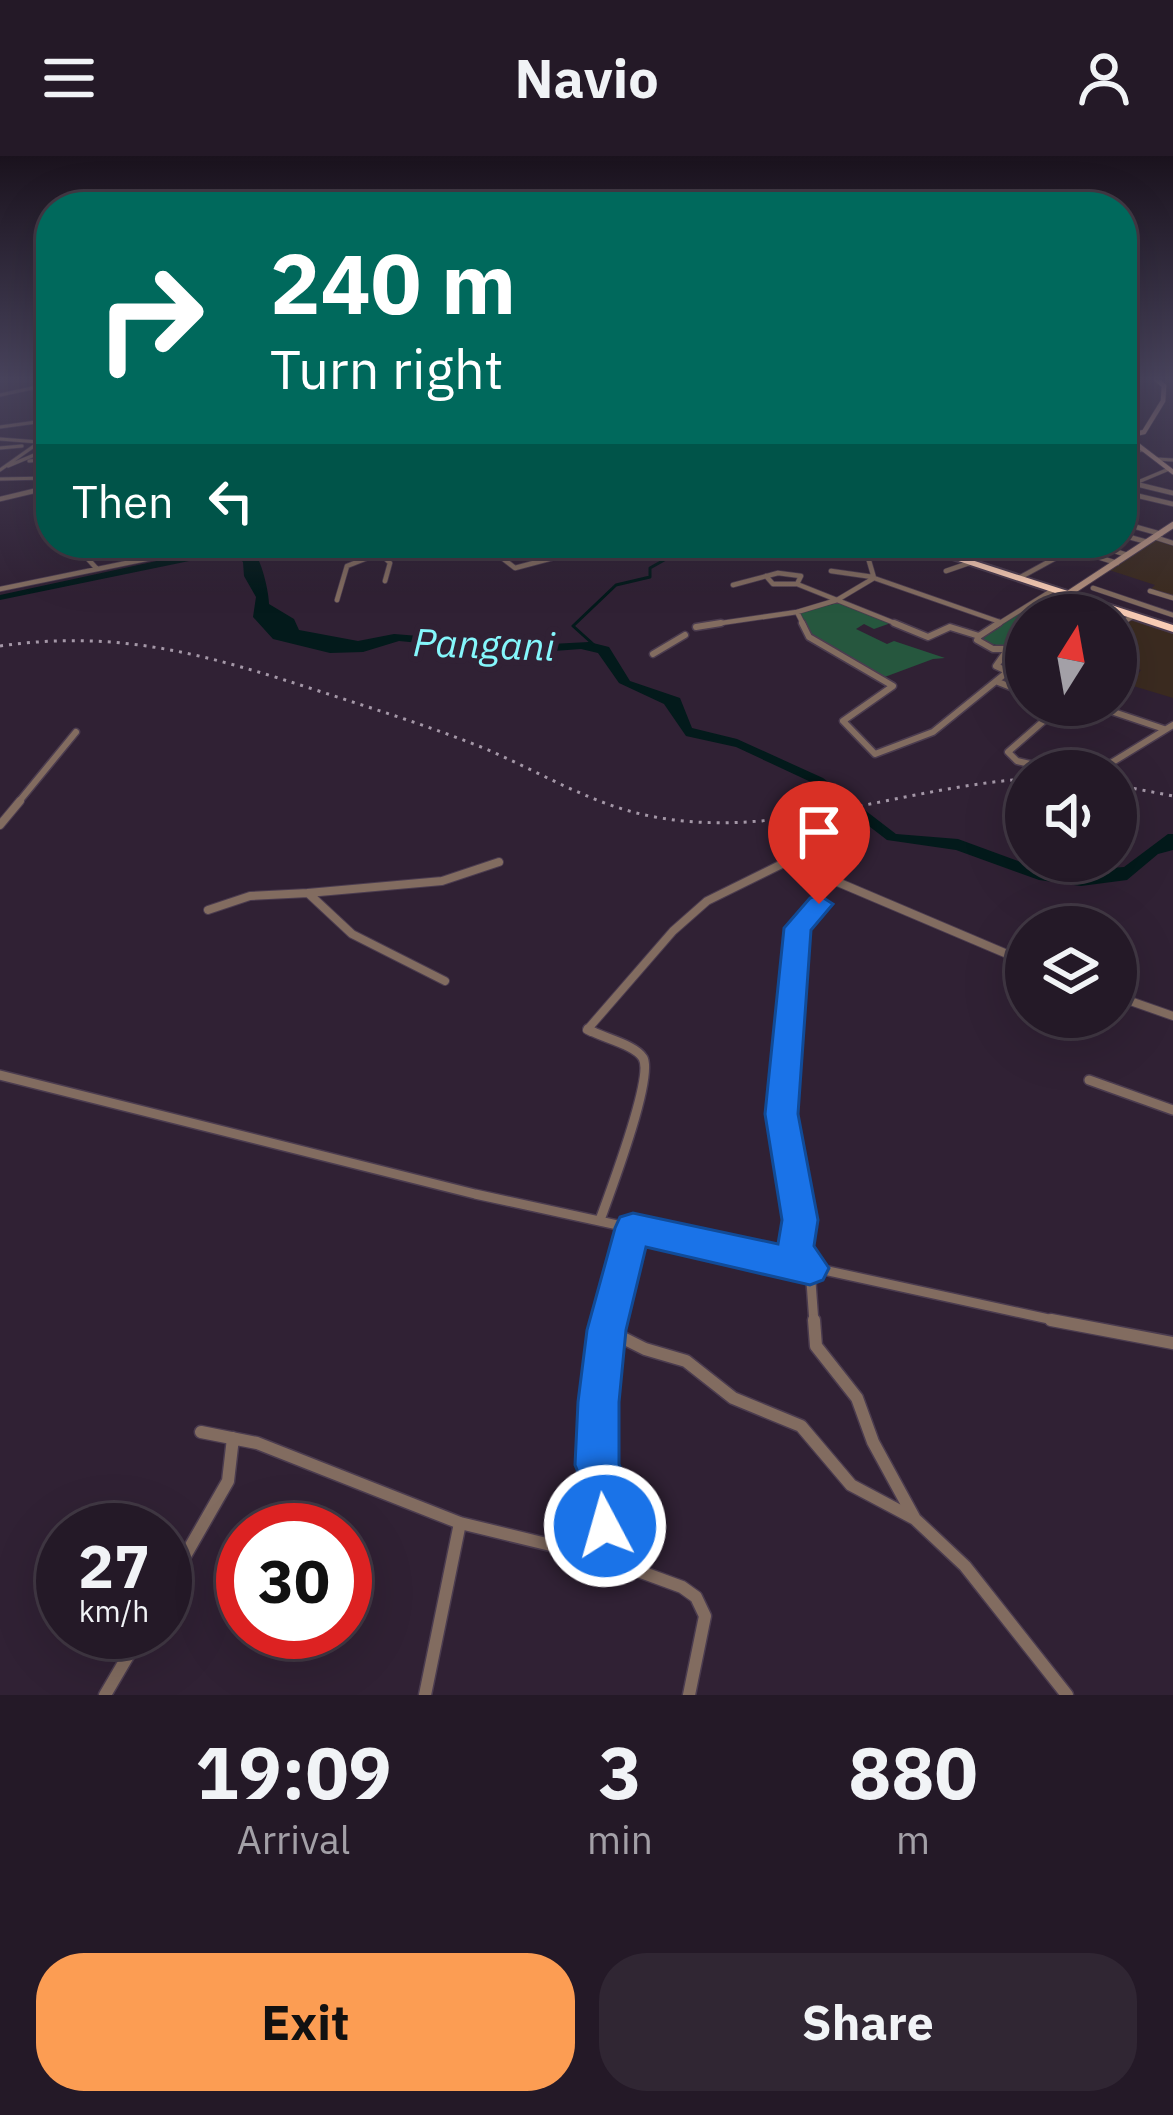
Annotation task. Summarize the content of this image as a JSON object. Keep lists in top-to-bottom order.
{
  "water": ["Pangani"],
  "north": "top",
  "page": {
    "header": "Navio",
    "turn": ["240 m", "Turn right"],
    "then": "Then",
    "speed": "27 km/h",
    "limit": "30",
    "eta": [
      "19:09",
      "Arrival",
      "3",
      "min",
      "880",
      "m"
    ],
    "buttons": ["Exit", "Share"]
  }
}
